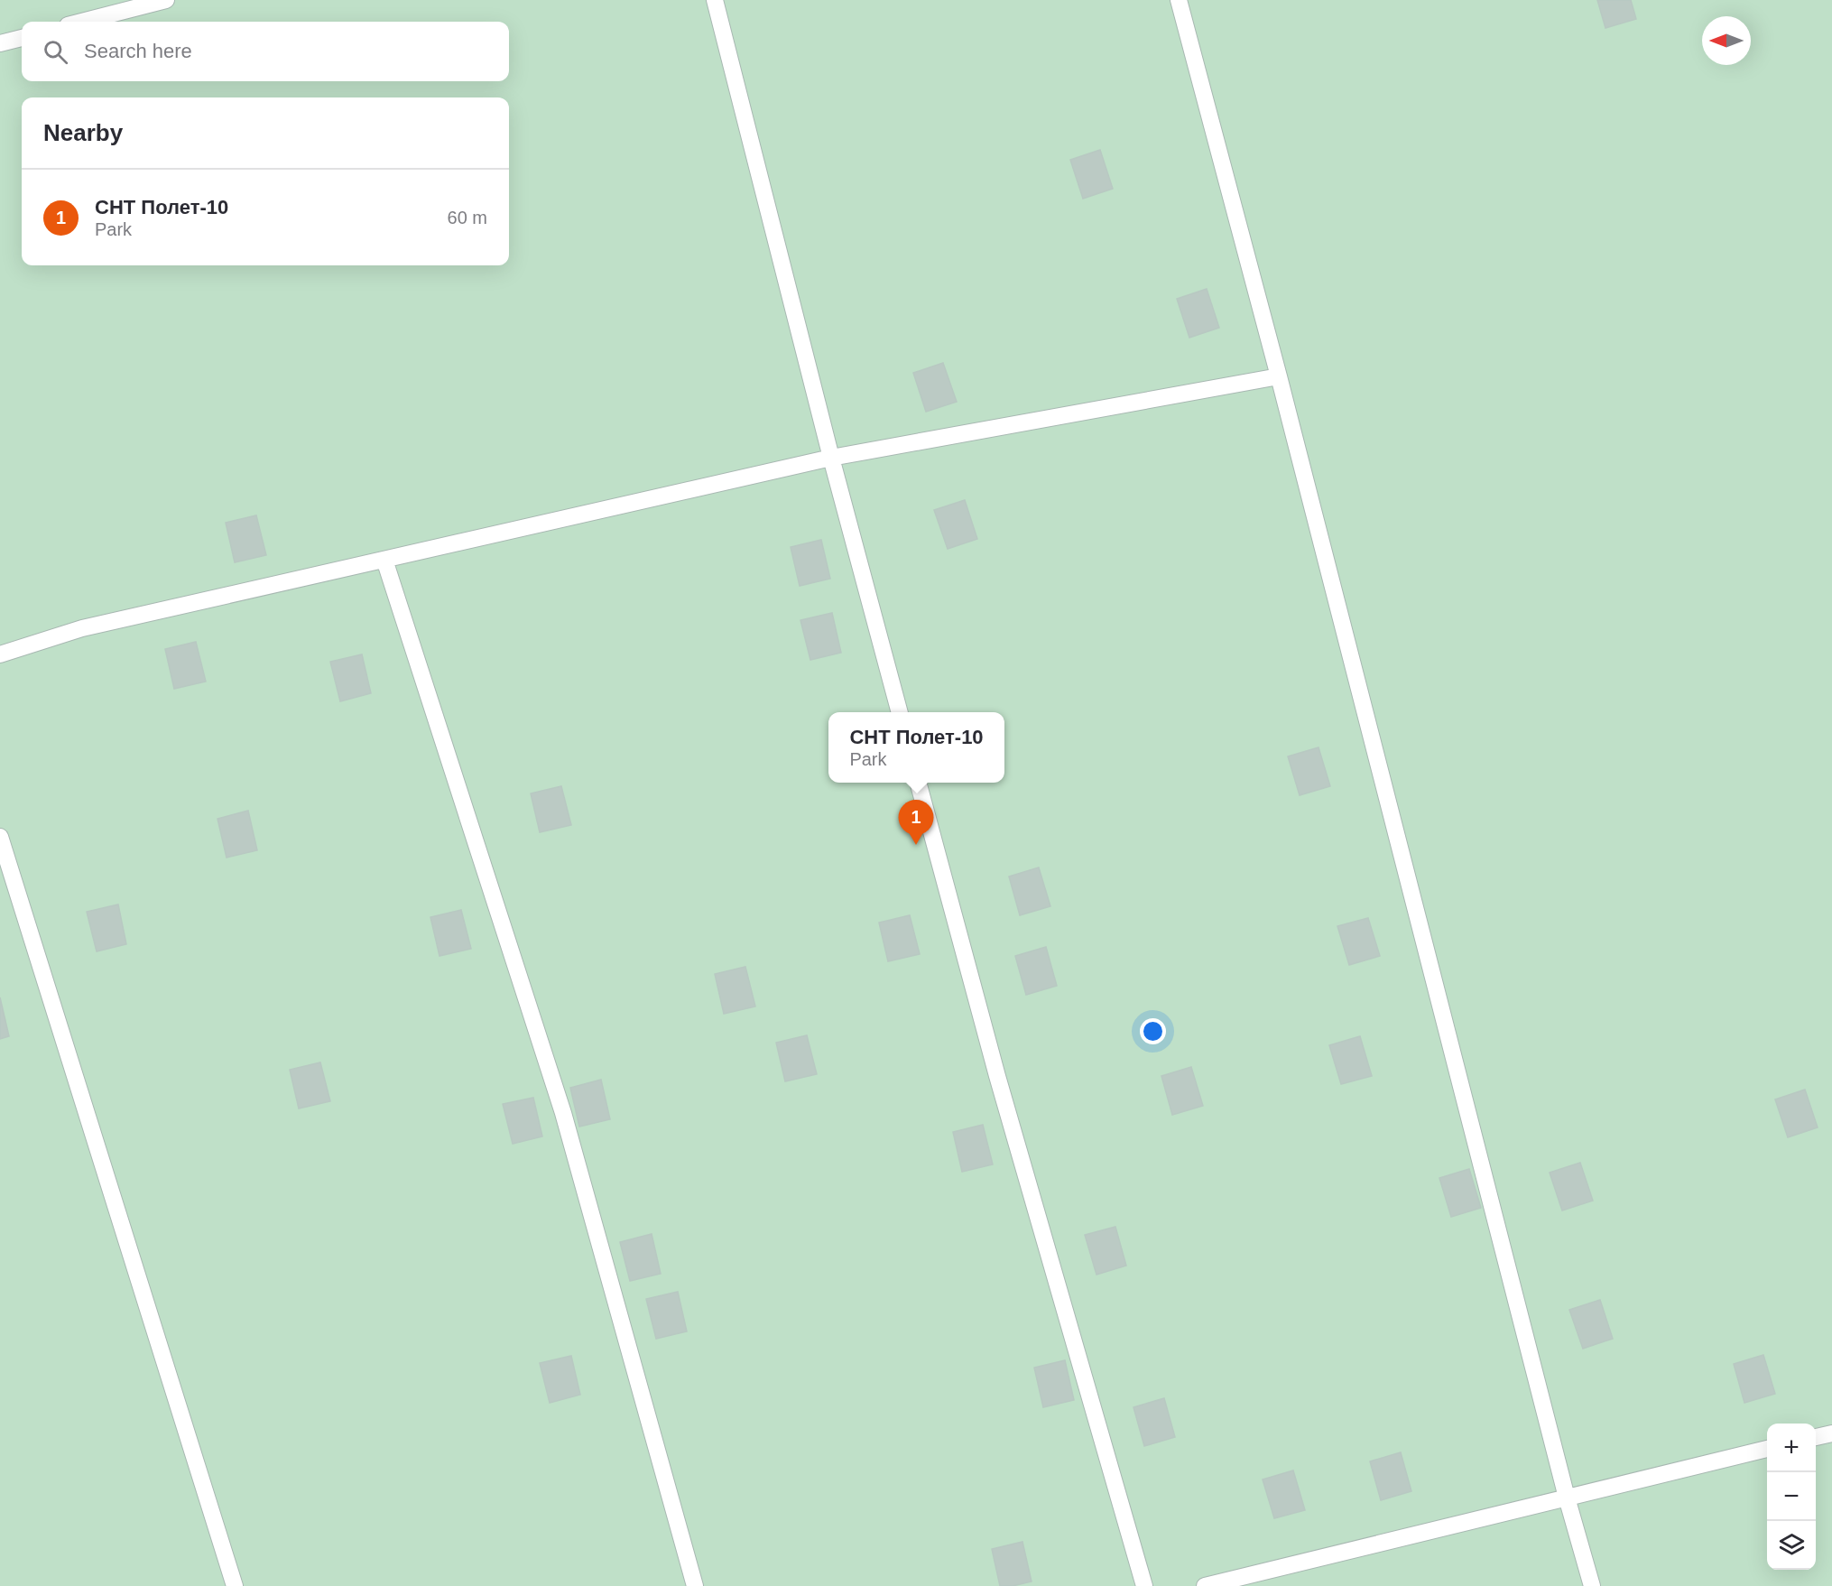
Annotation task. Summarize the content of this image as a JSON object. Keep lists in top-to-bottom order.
{
  "north": "left",
  "page": {
    "search": "Search here",
    "heading": "Nearby",
    "list": [
      {
        "mark": "1",
        "name": "СНТ Полет-10",
        "note": "Park",
        "value": "60 m"
      }
    ],
    "popup": ["СНТ Полет-10", "Park"],
    "pins": "1",
    "map_buttons": ["+", "−"]
  }
}
